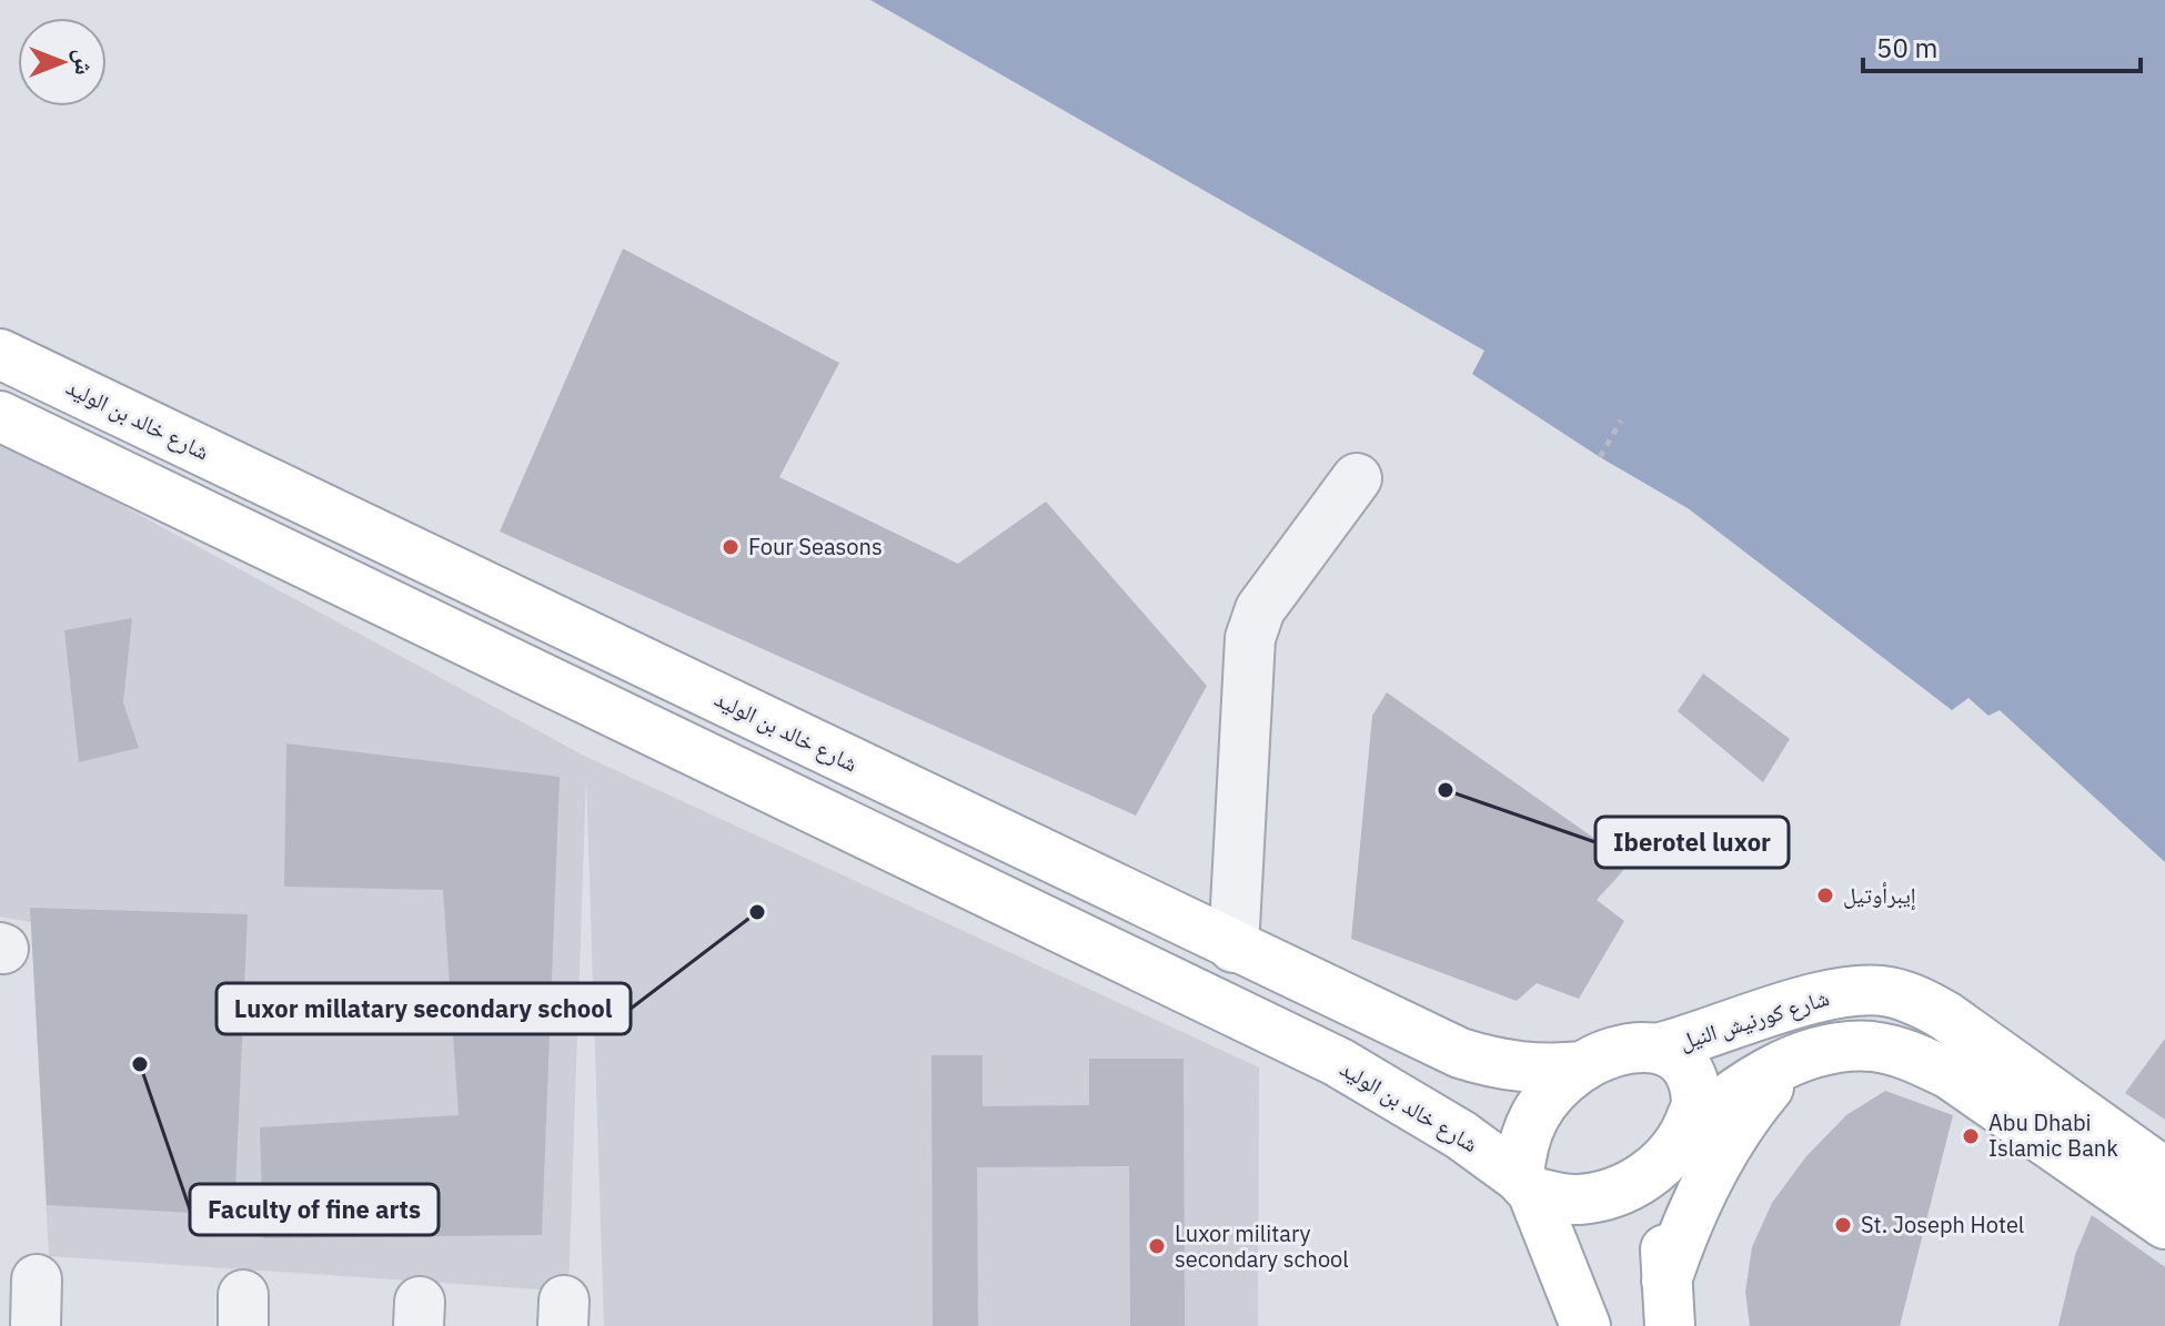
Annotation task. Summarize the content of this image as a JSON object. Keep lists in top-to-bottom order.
{
  "streets": {
    "main road": ["شارع خالد بن الوليد", "شارع كورنيش النيل"]
  },
  "crossings": [
    ["شارع خالد بن الوليد", "شارع كورنيش النيل"]
  ],
  "places": [
    "Four Seasons",
    "Iberotel luxor",
    "إيبرأوتيل",
    "Luxor millatary secondary school",
    "Faculty of fine arts",
    "Abu Dhabi Islamic Bank",
    "St. Joseph Hotel",
    "Luxor military secondary school"
  ],
  "scale_bar": "50 m",
  "north": "right"
}
